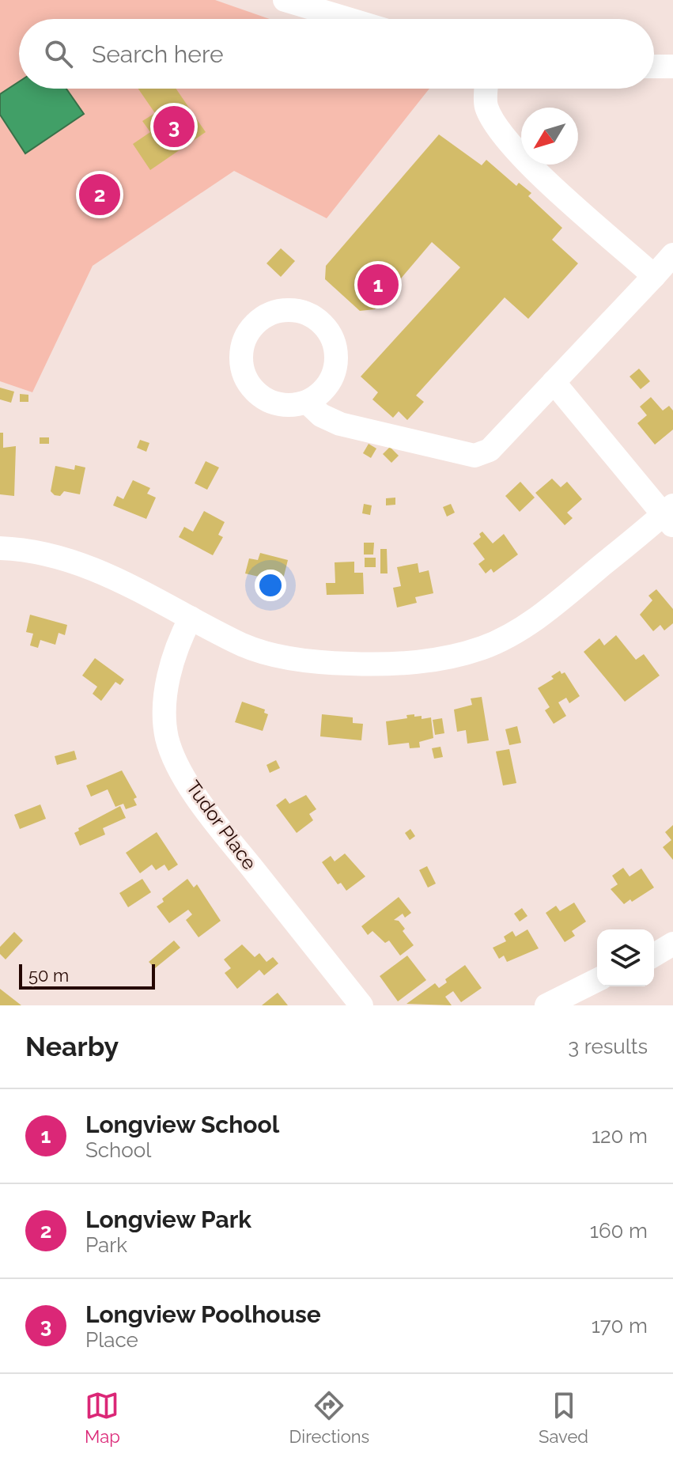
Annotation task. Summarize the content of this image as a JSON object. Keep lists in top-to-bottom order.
{
  "streets": {
    "street": ["Tudor Place"]
  },
  "scale_bar": "50 m",
  "north": "bottom left",
  "page": {
    "search": "Search here",
    "pins": ["3", "2", "1"],
    "scale": "50 m",
    "heading": ["Nearby", "3 results"],
    "list": [
      {
        "mark": "1",
        "name": "Longview School",
        "note": "School",
        "value": "120 m"
      },
      {
        "mark": "2",
        "name": "Longview Park",
        "note": "Park",
        "value": "160 m"
      },
      {
        "mark": "3",
        "name": "Longview Poolhouse",
        "note": "Place",
        "value": "170 m"
      }
    ],
    "nav": ["Map", "Directions", "Saved"]
  }
}
